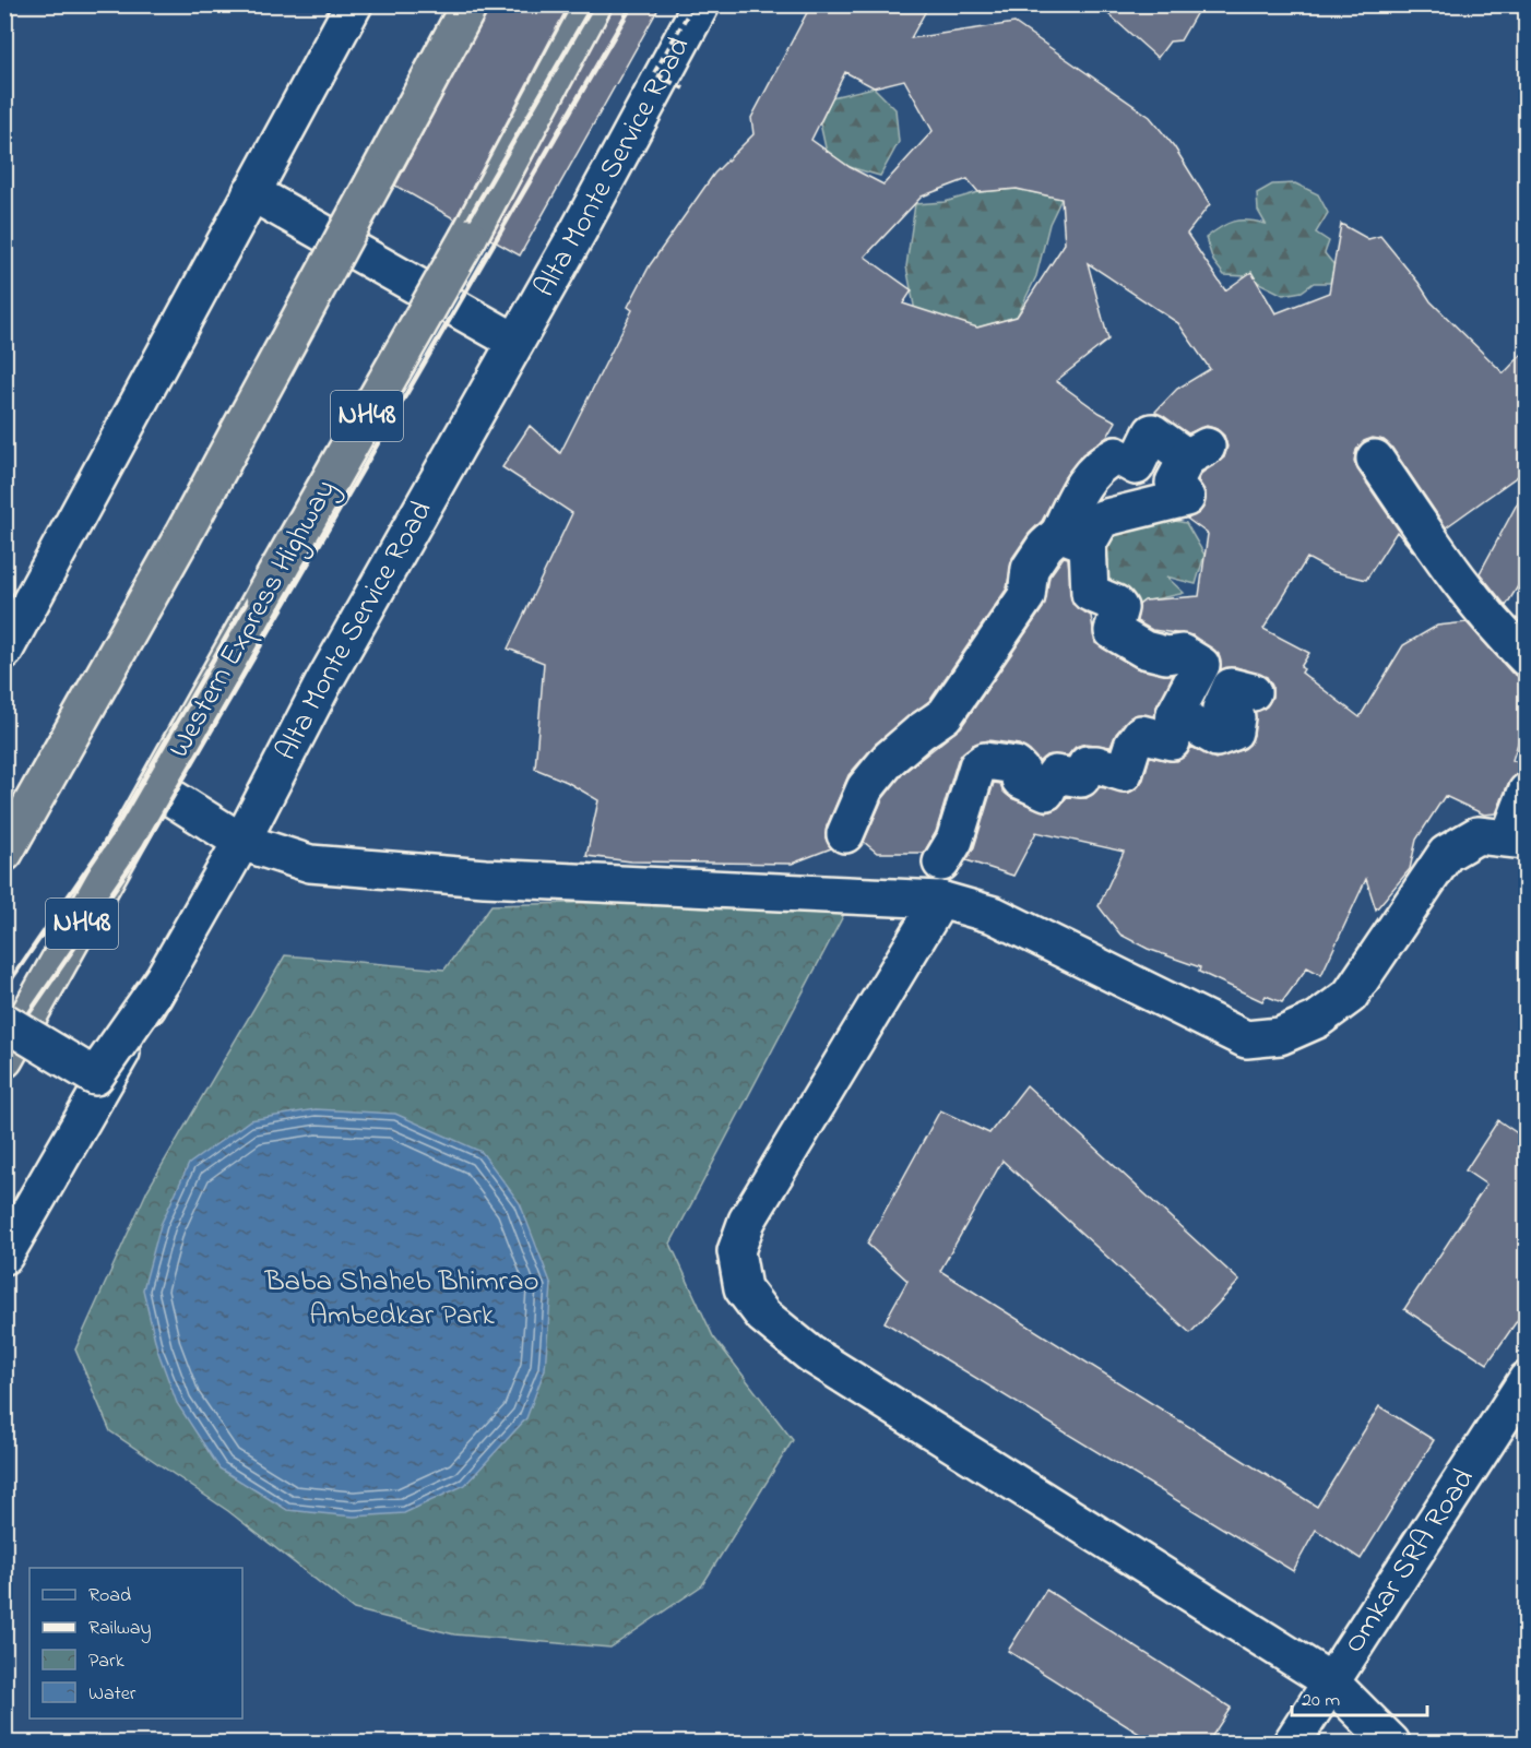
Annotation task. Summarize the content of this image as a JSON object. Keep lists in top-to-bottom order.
{
  "streets": {
    "highway": ["NH48", "Western Express Highway"],
    "street": ["Alta Monte Service Road", "Omkar SRA Road"]
  },
  "parks": ["Baba Shaheb Bhimrao Ambedkar Park"],
  "legend": [
    "Road",
    "Railway",
    "Park",
    "Water"
  ],
  "scale_bar": "20 m"
}
